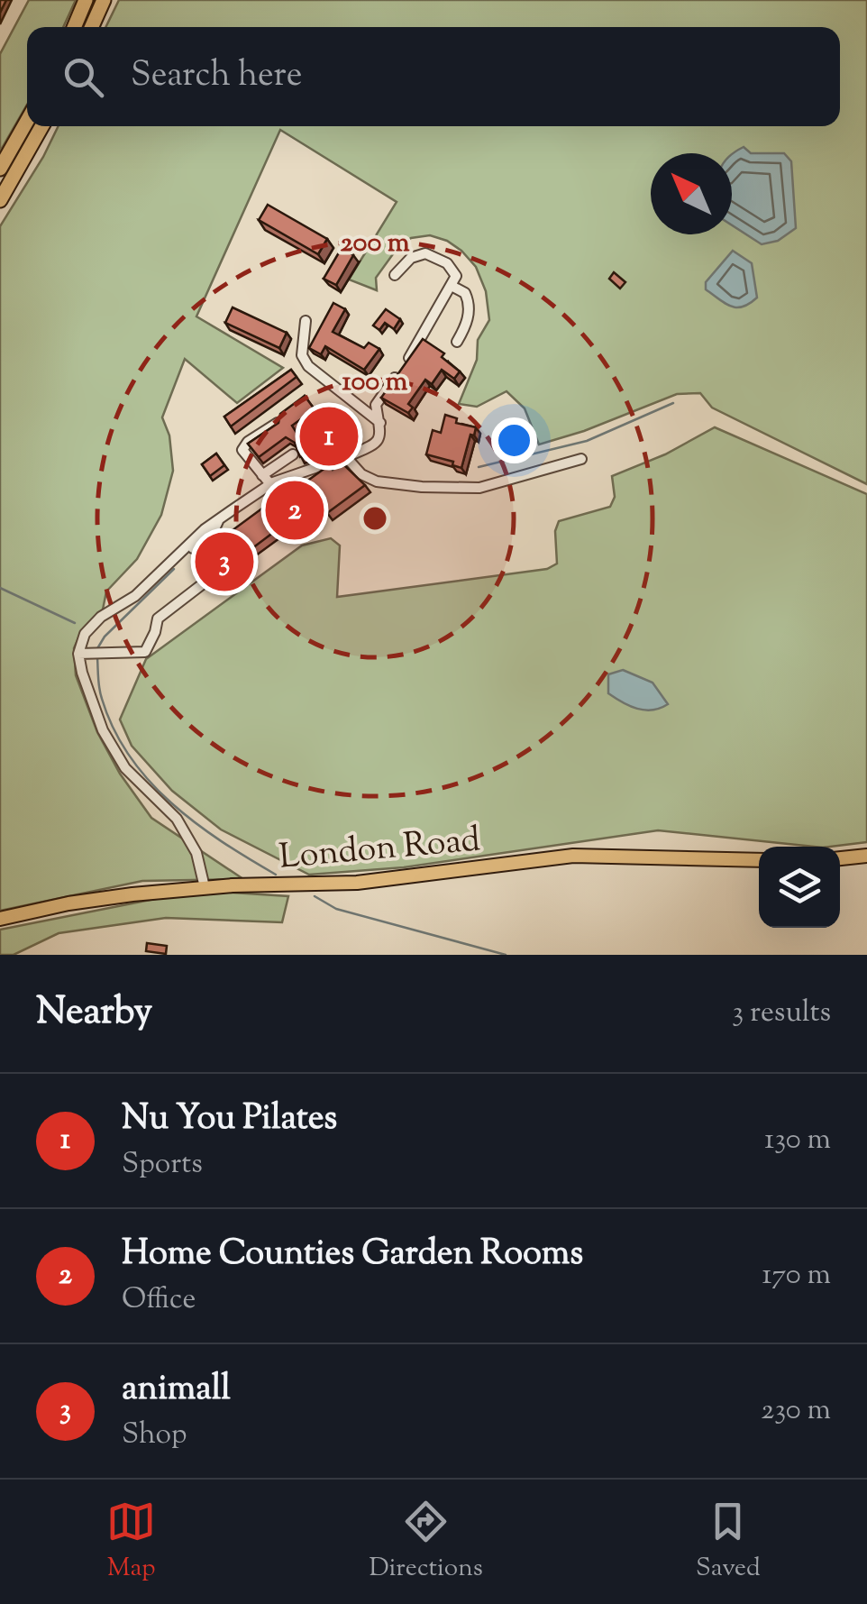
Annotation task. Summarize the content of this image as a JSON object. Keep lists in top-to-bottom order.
{
  "streets": {
    "main road": ["London Road"]
  },
  "north": "top left",
  "page": {
    "search": "Search here",
    "pins": ["1", "2", "3"],
    "heading": ["Nearby", "3 results"],
    "list": [
      {
        "mark": "1",
        "name": "Nu You Pilates",
        "note": "Sports",
        "value": "130 m"
      },
      {
        "mark": "2",
        "name": "Home Counties Garden Rooms",
        "note": "Office",
        "value": "170 m"
      },
      {
        "mark": "3",
        "name": "animall",
        "note": "Shop",
        "value": "230 m"
      }
    ],
    "nav": ["Map", "Directions", "Saved"]
  },
  "rings": ["200 m", "100 m"]
}
